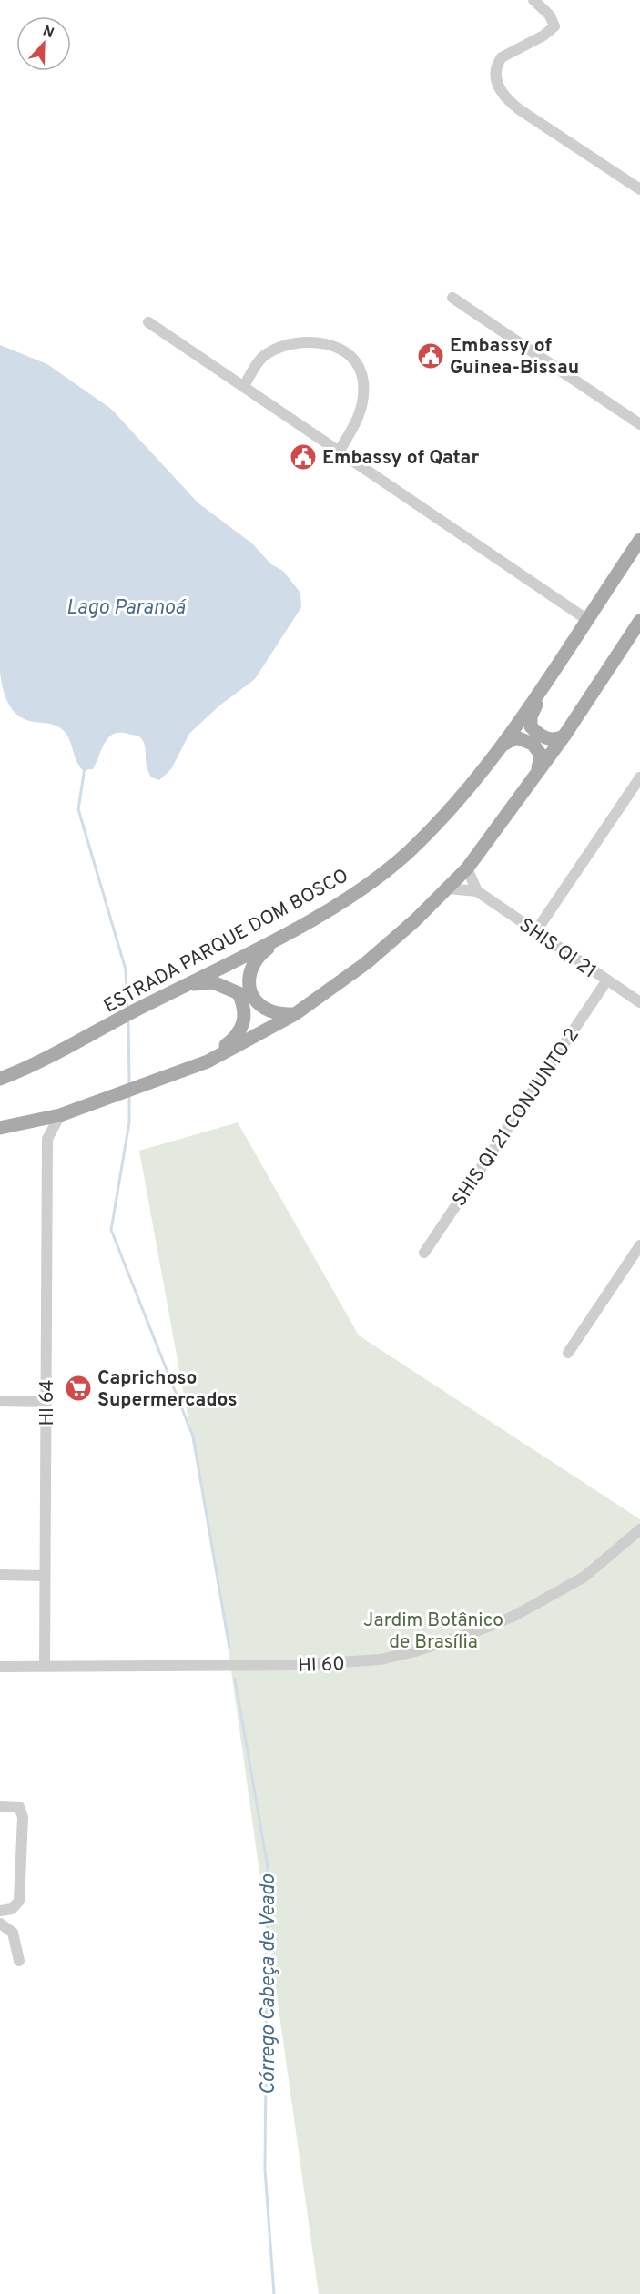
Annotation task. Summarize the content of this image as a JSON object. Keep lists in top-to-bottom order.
{
  "streets": {
    "main road": ["ESTRADA PARQUE DOM BOSCO"],
    "street": [
      "SHIS QI 21",
      "SHIS QI 21 CONJUNTO 2",
      "HI 64",
      "HI 60"
    ]
  },
  "crossings": [
    ["SHIS QI 21", "SHIS QI 21 CONJUNTO 2"],
    ["HI 64", "HI 60"]
  ],
  "water": ["Lago Paranoá", "Córrego Cabeça de Veado"],
  "parks": ["Jardim Botânico de Brasília"],
  "places": {
    "public building": ["Embassy of Guinea-Bissau", "Embassy of Qatar"],
    "supermarket": ["Caprichoso Supermercados"]
  },
  "north": "top"
}
